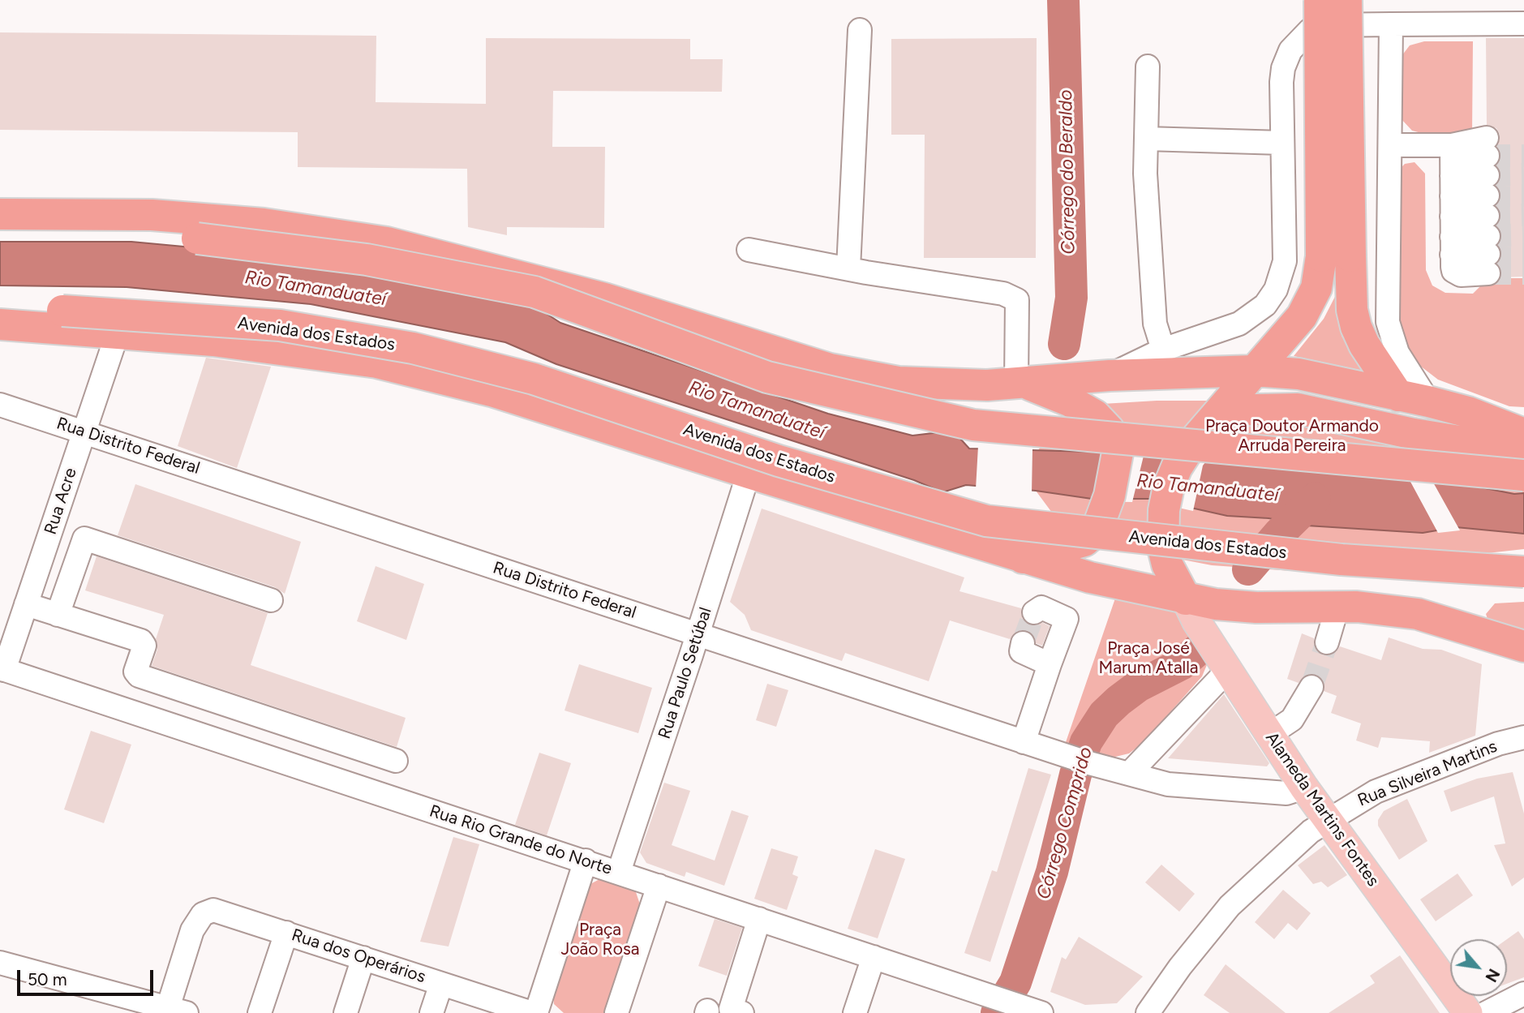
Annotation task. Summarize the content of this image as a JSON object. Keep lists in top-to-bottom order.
{
  "streets": {
    "highway": ["Avenida dos Estados"],
    "main road": ["Alameda Martins Fontes"],
    "street": [
      "Rua Distrito Federal",
      "Rua Acre",
      "Rua Paulo Setúbal",
      "Rua Silveira Martins",
      "Rua Rio Grande do Norte",
      "Rua dos Operários"
    ]
  },
  "crossings": [
    ["Avenida dos Estados", "Rua Acre"],
    ["Avenida dos Estados", "Rua Paulo Setúbal"],
    ["Avenida dos Estados", "Alameda Martins Fontes"],
    ["Rua Distrito Federal", "Rua Acre"],
    ["Rua Distrito Federal", "Rua Paulo Setúbal"],
    ["Rua Distrito Federal", "Alameda Martins Fontes"],
    ["Rua Acre", "Rua Rio Grande do Norte"],
    ["Rua Paulo Setúbal", "Rua Rio Grande do Norte"],
    ["Rua Silveira Martins", "Alameda Martins Fontes"]
  ],
  "water": ["Córrego do Beraldo", "Rio Tamanduateí", "Córrego Comprido"],
  "parks": ["Praça Doutor Armando Arruda Pereira", "Praça José Marum Atalla", "Praça João Rosa"],
  "scale_bar": "50 m",
  "north": "bottom right"
}
